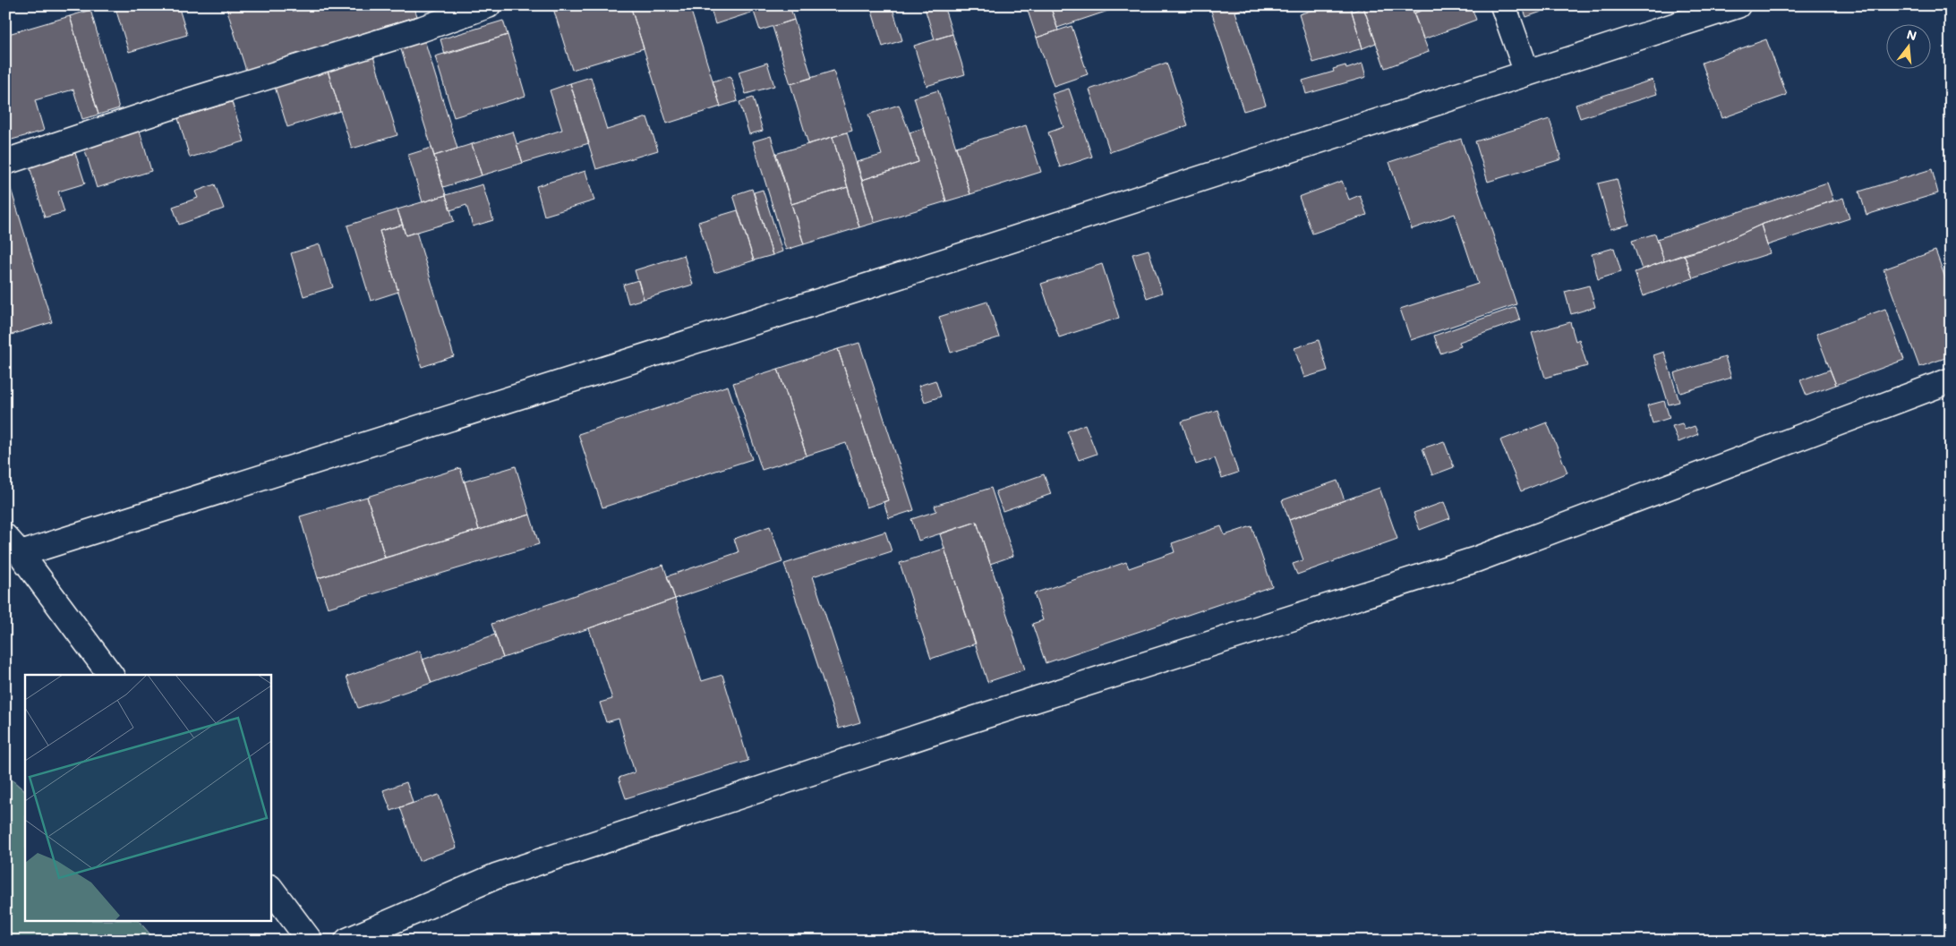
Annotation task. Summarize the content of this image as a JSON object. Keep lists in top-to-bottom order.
{
  "north": "top"
}
